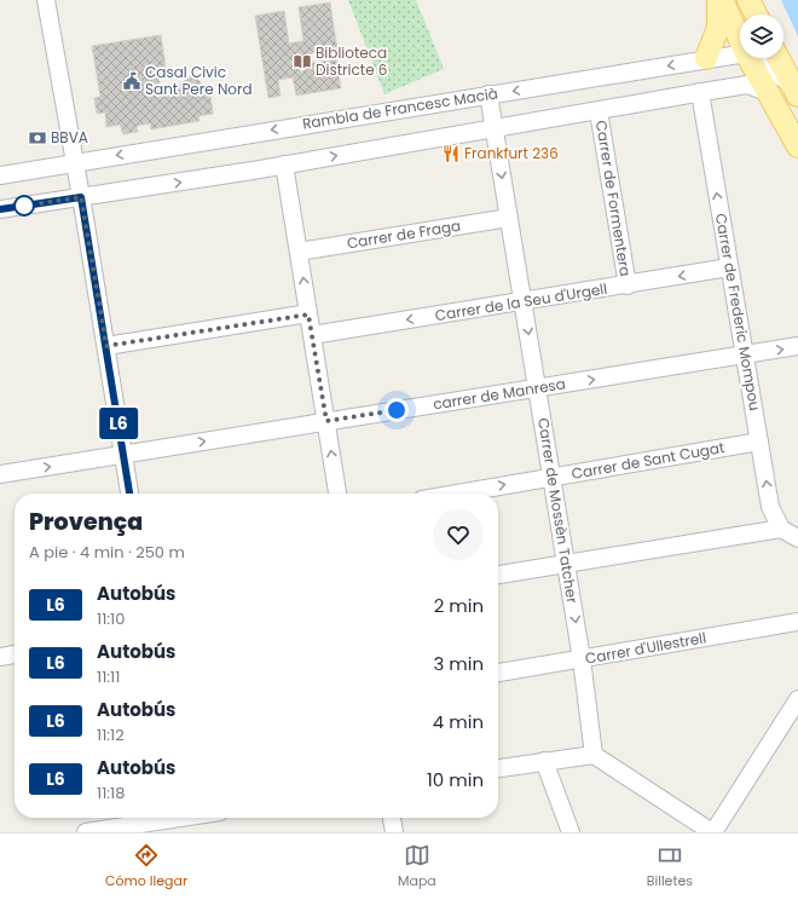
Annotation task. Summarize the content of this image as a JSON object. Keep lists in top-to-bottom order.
{
  "streets": {
    "street": [
      "Rambla de Francesc Macià",
      "Carrer de Formentera",
      "Carrer de Fraga",
      "Carrer de la Seu d'Urgell",
      "Carrer de Frederic Mompou",
      "carrer de Manresa",
      "Carrer de Sant Cugat",
      "Carrer de Mossèn Tatcher",
      "Carrer d'Ullestrell"
    ]
  },
  "crossings": [
    ["Rambla de Francesc Macià", "Carrer de Mossèn Tatcher"],
    ["Carrer de Formentera", "Carrer de la Seu d'Urgell"],
    ["Carrer de Fraga", "Carrer de Mossèn Tatcher"],
    ["Carrer de la Seu d'Urgell", "Carrer de Frederic Mompou"],
    ["Carrer de la Seu d'Urgell", "Carrer de Mossèn Tatcher"],
    ["Carrer de Frederic Mompou", "carrer de Manresa"],
    ["Carrer de Frederic Mompou", "Carrer de Sant Cugat"],
    ["carrer de Manresa", "Carrer de Mossèn Tatcher"],
    ["Carrer de Sant Cugat", "Carrer de Mossèn Tatcher"],
    ["Carrer de Mossèn Tatcher", "Carrer d'Ullestrell"]
  ],
  "one_way": ["Carrer de la Seu d'Urgell", "Carrer de Frederic Mompou", "Carrer de Mossèn Tatcher"],
  "places": {
    "library": ["Biblioteca Districte 6"],
    "public building": ["Casal Civic Sant Pere Nord"],
    "bank": ["BBVA"],
    "restaurant": ["Frankfurt 236"]
  },
  "lines": ["bus line L6"],
  "page": {
    "on_map": "L6",
    "heading": ["Provença", "A pie · 4 min · 250 m"],
    "list": [
      {
        "mark": "L6",
        "name": "Autobús",
        "note": "11:10",
        "value": "2 min"
      },
      {
        "mark": "L6",
        "name": "Autobús",
        "note": "11:11",
        "value": "3 min"
      },
      {
        "mark": "L6",
        "name": "Autobús",
        "note": "11:12",
        "value": "4 min"
      },
      {
        "mark": "L6",
        "name": "Autobús",
        "note": "11:18",
        "value": "10 min"
      }
    ],
    "tabs": ["Cómo llegar", "Mapa", "Billetes"]
  }
}
